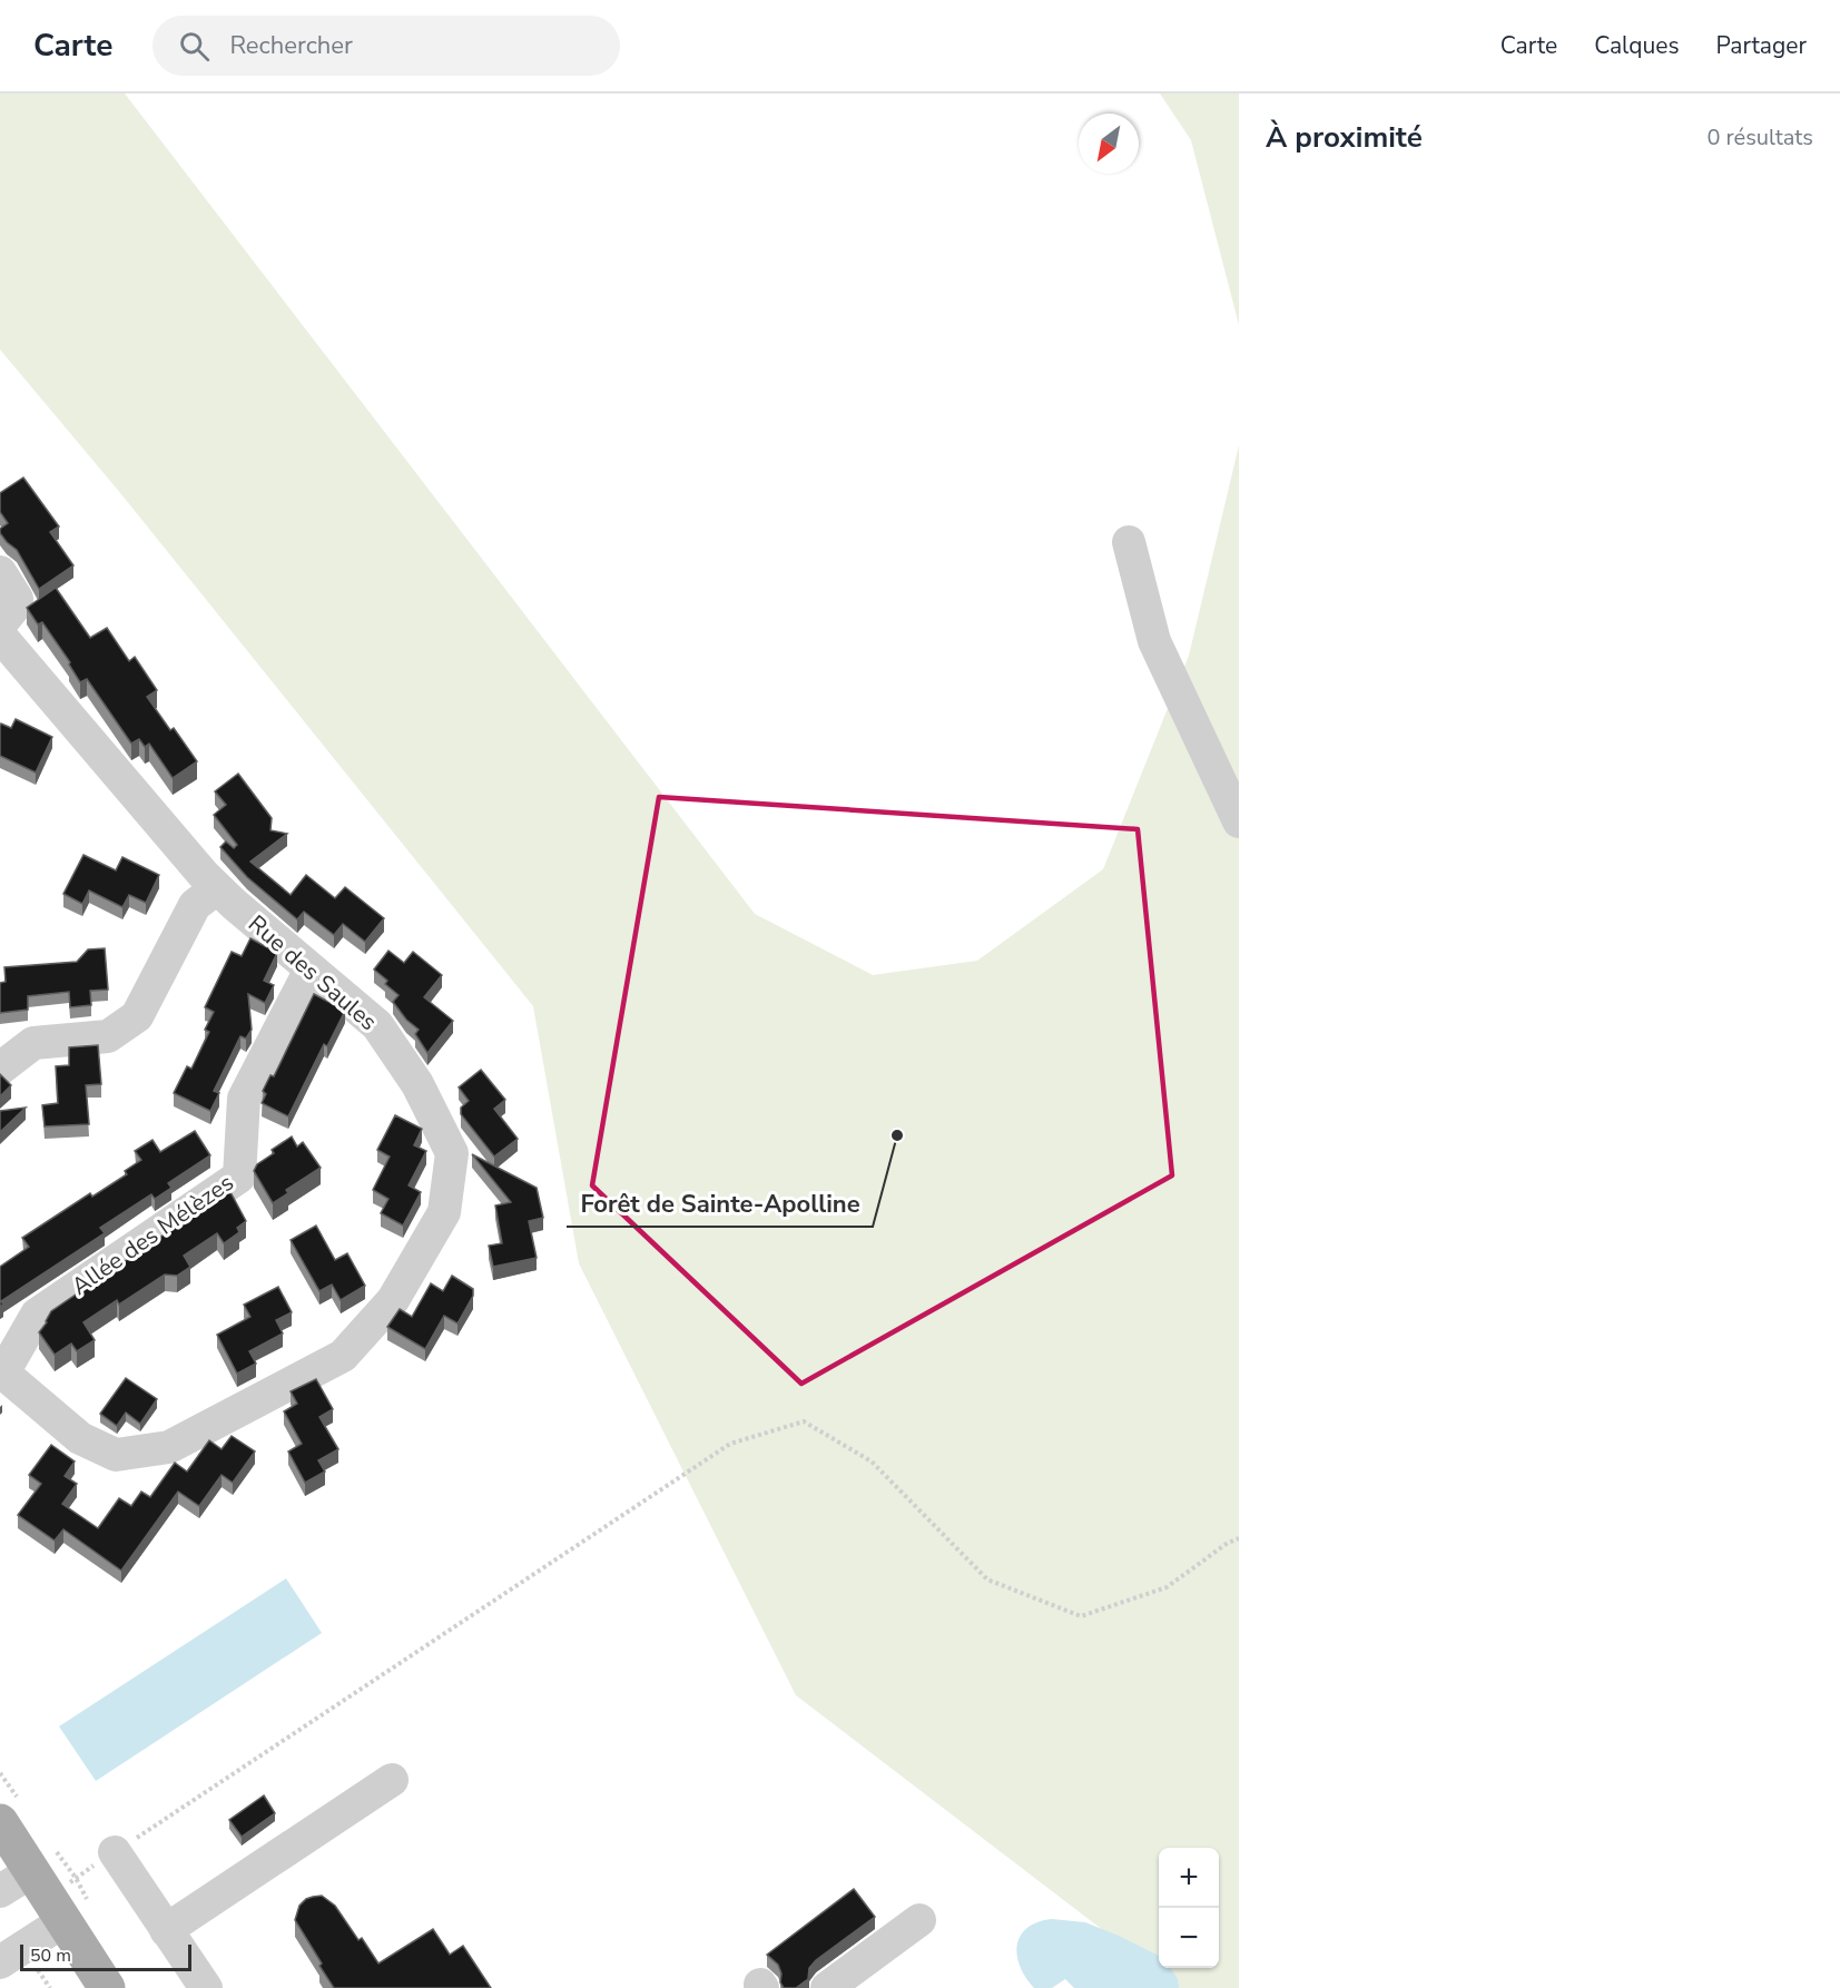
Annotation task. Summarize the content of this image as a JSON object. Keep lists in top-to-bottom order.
{
  "streets": {
    "street": ["Rue des Saules", "Allée des Mélèzes"]
  },
  "crossings": [
    ["Rue des Saules", "Allée des Mélèzes"]
  ],
  "places": ["Forêt de Sainte-Apolline"],
  "scale_bar": "50 m",
  "north": "bottom left",
  "page": {
    "header": "Carte",
    "search": "Rechercher",
    "nav": ["Carte", "Calques", "Partager"],
    "heading": ["À proximité", "0 résultats"],
    "map_buttons": ["+", "−"],
    "scale": "50 m"
  }
}
